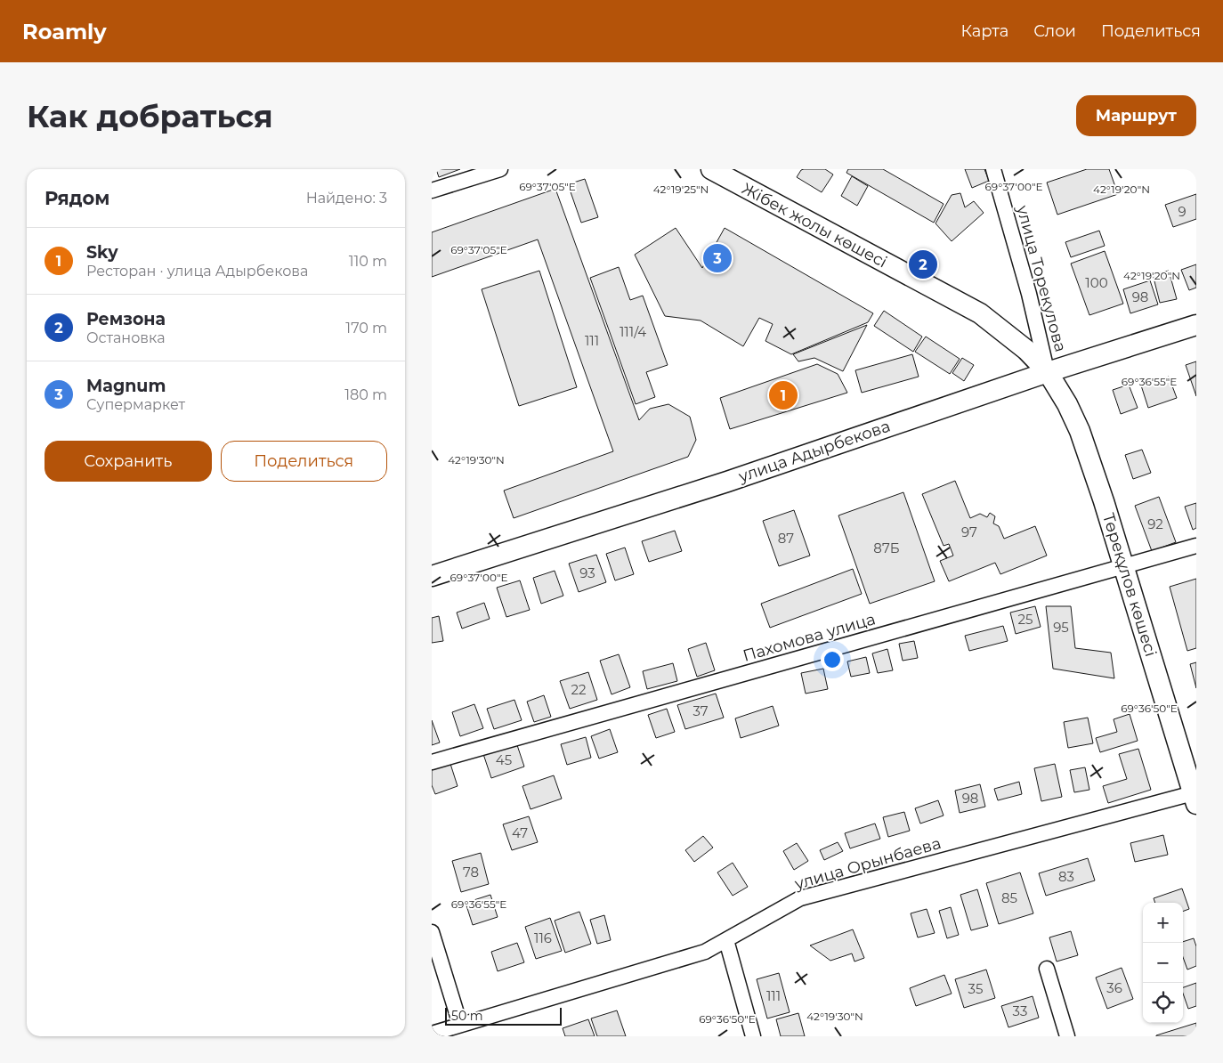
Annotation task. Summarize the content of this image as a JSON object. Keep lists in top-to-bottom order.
{
  "streets": {
    "main road": ["Жібек жолы көшесі", "улица Адырбекова", "Төреқұлов көшесі"],
    "street": ["улица Торекулова", "Пахомова улица", "улица Орынбаева"]
  },
  "crossings": [
    ["Жібек жолы көшесі", "улица Торекулова"],
    ["Жібек жолы көшесі", "улица Адырбекова"],
    ["Жібек жолы көшесі", "Төреқұлов көшесі"],
    ["улица Торекулова", "улица Адырбекова"],
    ["улица Торекулова", "Төреқұлов көшесі"],
    ["улица Адырбекова", "Төреқұлов көшесі"],
    ["Төреқұлов көшесі", "Пахомова улица"],
    ["Төреқұлов көшесі", "улица Орынбаева"]
  ],
  "house_numbers": [
    "9",
    "100",
    "98",
    "111/4",
    "111",
    "92",
    "97",
    "87",
    "87Б",
    "93",
    "25",
    "95",
    "22",
    "37",
    "45",
    "98",
    "47",
    "78",
    "83",
    "85",
    "116",
    "36",
    "35",
    "111",
    "33"
  ],
  "scale_bar": "50 m",
  "page": {
    "header": "Roamly",
    "nav": ["Карта", "Слои", "Поделиться"],
    "buttons": [
      "Маршрут",
      ["Сохранить", "Поделиться"]
    ],
    "title": "Как добраться",
    "heading": ["Рядом", "Найдено: 3"],
    "list": [
      {
        "mark": "1",
        "name": "Sky",
        "note": "Ресторан · улица Адырбекова",
        "value": "110 m"
      },
      {
        "mark": "2",
        "name": "Ремзона",
        "note": "Остановка",
        "value": "170 m"
      },
      {
        "mark": "3",
        "name": "Magnum",
        "note": "Супермаркет",
        "value": "180 m"
      }
    ],
    "pins": ["3", "2", "1"],
    "map_buttons": ["+", "−"],
    "scale": "50 m"
  },
  "coordinates": [
    "69°37'00\"E",
    "69°37'05\"E",
    "42°19'25\"N",
    "42°19'20\"N",
    "69°36'55\"E",
    "42°19'30\"N",
    "69°36'50\"E"
  ]
}
